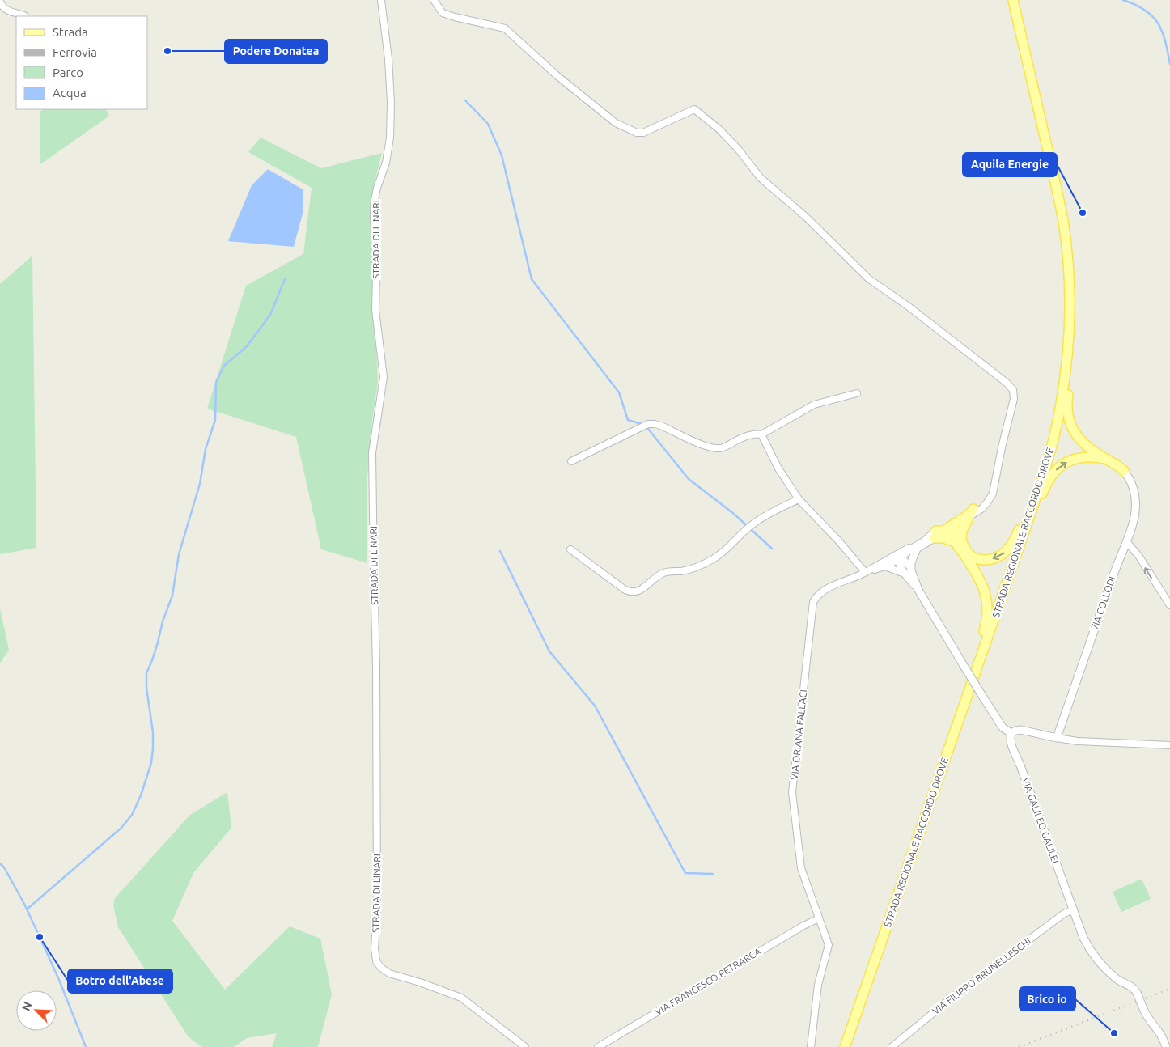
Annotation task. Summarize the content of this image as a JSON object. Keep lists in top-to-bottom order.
{
  "streets": {
    "main road": ["STRADA REGIONALE RACCORDO DROVE"],
    "street": [
      "STRADA DI LINARI",
      "VIA COLLODI",
      "VIA ORIANA FALLACI",
      "VIA GALILEO GALILEI",
      "VIA FILIPPO BRUNELLESCHI",
      "VIA FRANCESCO PETRARCA"
    ]
  },
  "crossings": [
    ["VIA ORIANA FALLACI", "VIA FRANCESCO PETRARCA"],
    ["VIA GALILEO GALILEI", "VIA FILIPPO BRUNELLESCHI"]
  ],
  "places": [
    "Podere Donatea",
    "Aquila Energie",
    "Botro dell'Abese",
    "Brico io"
  ],
  "legend": [
    "Strada",
    "Ferrovia",
    "Parco",
    "Acqua"
  ],
  "north": "top left"
}
